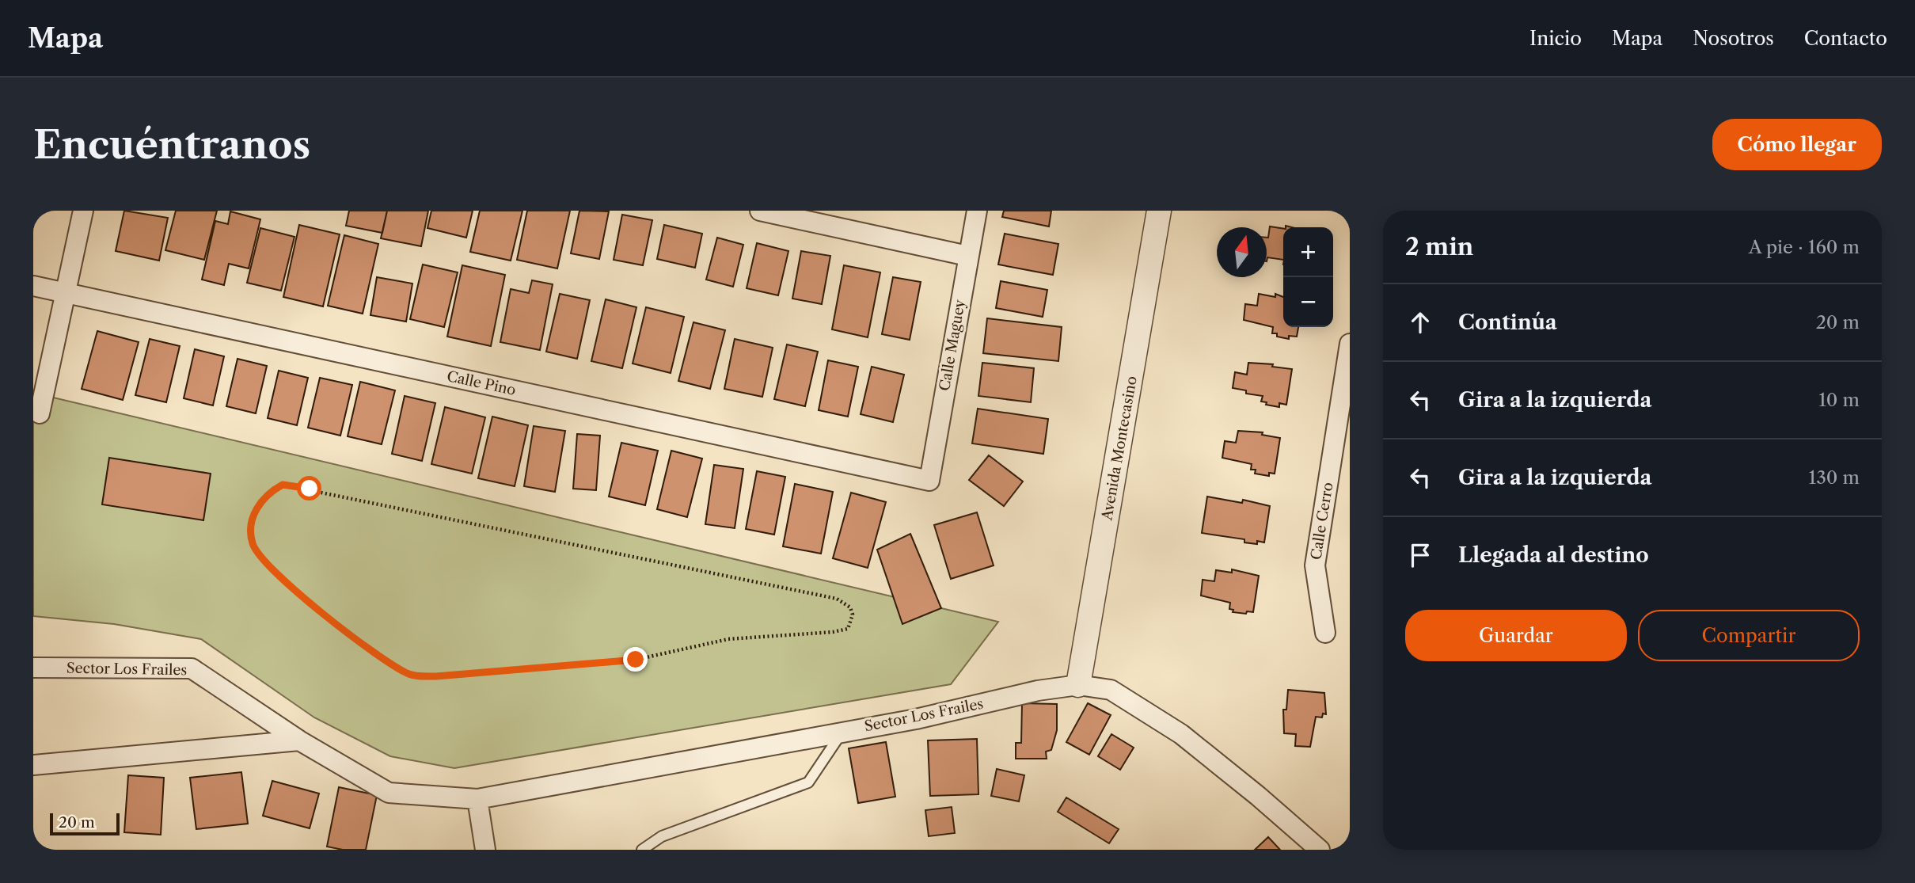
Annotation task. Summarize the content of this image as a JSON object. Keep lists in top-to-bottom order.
{
  "streets": {
    "street": [
      "Calle Maguey",
      "Calle Pino",
      "Avenida Montecasino",
      "Calle Cerro",
      "Sector Los Frailes"
    ]
  },
  "crossings": [
    ["Calle Maguey", "Calle Pino"],
    ["Avenida Montecasino", "Sector Los Frailes"]
  ],
  "scale_bar": "20 m",
  "north": "top",
  "page": {
    "header": "Mapa",
    "nav": [
      "Inicio",
      "Mapa",
      "Nosotros",
      "Contacto"
    ],
    "buttons": [
      "Cómo llegar",
      ["Guardar", "Compartir"]
    ],
    "title": "Encuéntranos",
    "heading": ["2 min", "A pie · 160 m"],
    "map_buttons": ["+", "−"],
    "list": [
      ["Continúa", "20 m"],
      ["Gira a la izquierda", "10 m"],
      ["Gira a la izquierda", "130 m"],
      "Llegada al destino"
    ],
    "scale": "20 m"
  }
}
